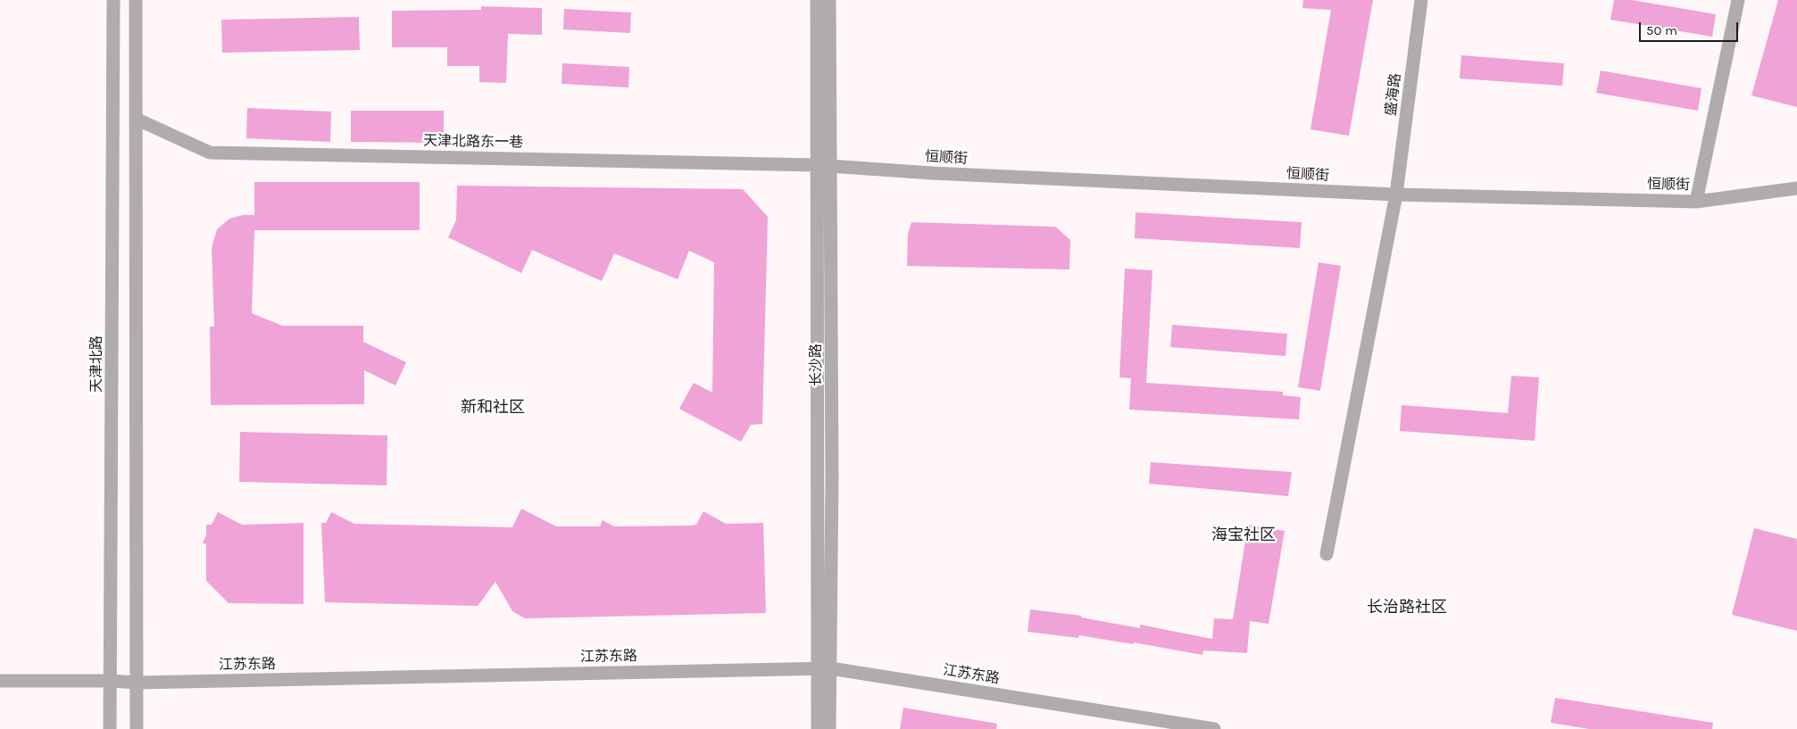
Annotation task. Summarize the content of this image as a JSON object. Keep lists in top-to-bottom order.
{
  "streets": {
    "street": [
      "盛海路",
      "天津北路东一巷",
      "恒顺街",
      "天津北路",
      "长沙路",
      "江苏东路"
    ]
  },
  "crossings": [
    ["盛海路", "恒顺街"],
    ["天津北路东一巷", "恒顺街"],
    ["天津北路东一巷", "长沙路"],
    ["恒顺街", "长沙路"],
    ["天津北路", "江苏东路"],
    ["长沙路", "江苏东路"]
  ],
  "districts": ["新和社区", "海宝社区", "长治路社区"],
  "scale_bar": "50 m"
}
